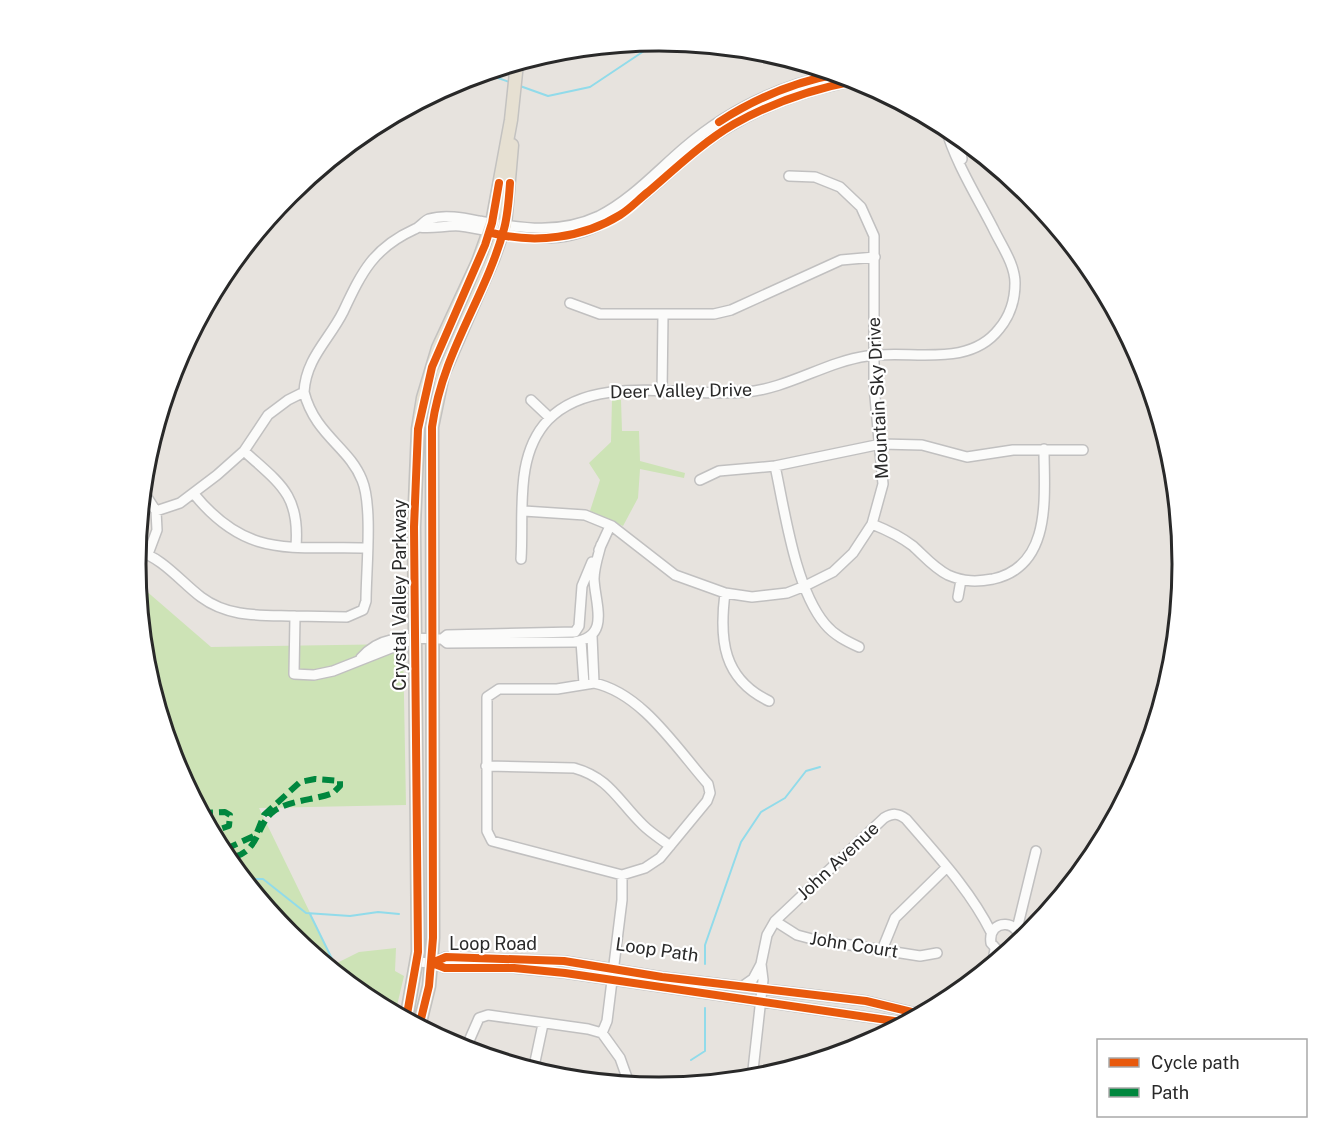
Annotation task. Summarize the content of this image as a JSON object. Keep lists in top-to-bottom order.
{
  "streets": {
    "main road": ["Crystal Valley Parkway"],
    "street": [
      "Deer Valley Drive",
      "Mountain Sky Drive",
      "John Avenue",
      "Loop Road",
      "John Court"
    ]
  },
  "crossings": [
    ["Deer Valley Drive", "Mountain Sky Drive"],
    ["Crystal Valley Parkway", "Loop Road"],
    ["John Avenue", "Loop Road"],
    ["John Avenue", "John Court"]
  ],
  "legend": ["Cycle path", "Path"]
}
